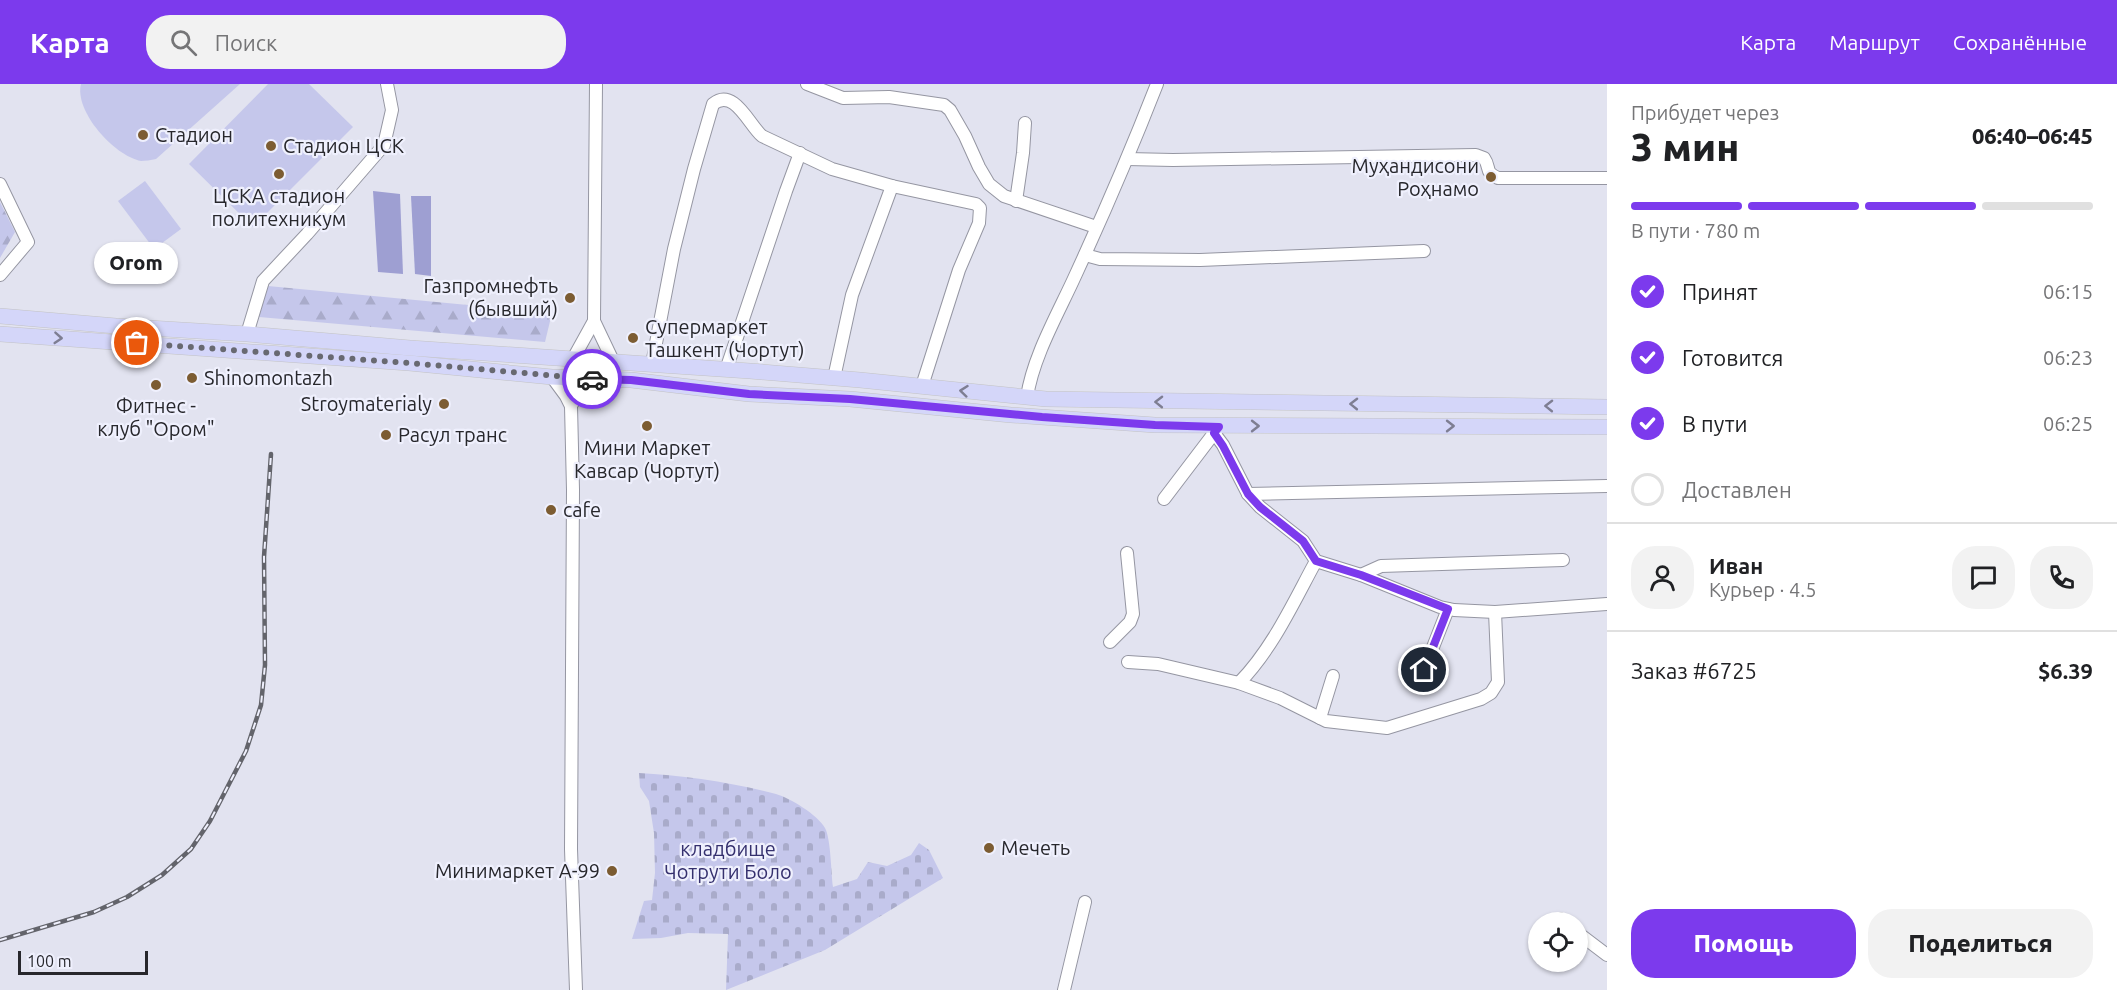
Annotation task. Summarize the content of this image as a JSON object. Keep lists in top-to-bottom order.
{
  "parks": ["кладбище Чотрути Боло"],
  "places": [
    "Стадион",
    "Стадион ЦСК",
    "ЦСКА стадион политехникум",
    "Муҳандисони Роҳнамо",
    "Газпромнефть (бывший)",
    "Супермаркет Ташкент (Чортут)",
    "Orom",
    "Shinomontazh",
    "Фитнес - клуб \"Ором\"",
    "Stroymaterialy",
    "Мини Маркет Кавсар (Чортут)",
    "Расул транс",
    "cafe",
    "Мечеть",
    "Минимаркет А-99"
  ],
  "scale_bar": "100 m",
  "page": {
    "header": "Карта",
    "search": "Поиск",
    "nav": ["Карта", "Маршрут", "Сохранённые"],
    "heading": ["3 мин", "Прибудет через", "06:40–06:45"],
    "panel": [
      "Иван",
      "Курьер · 4.5",
      "Заказ #6725",
      "$6.39"
    ],
    "bar": "В пути · 780 m",
    "bubble": "Orom",
    "list": [
      ["Принят", "06:15"],
      ["Готовится", "06:23"],
      ["В пути", "06:25"],
      "Доставлен"
    ],
    "buttons": ["Помощь", "Поделиться"],
    "scale": "100 m"
  }
}
